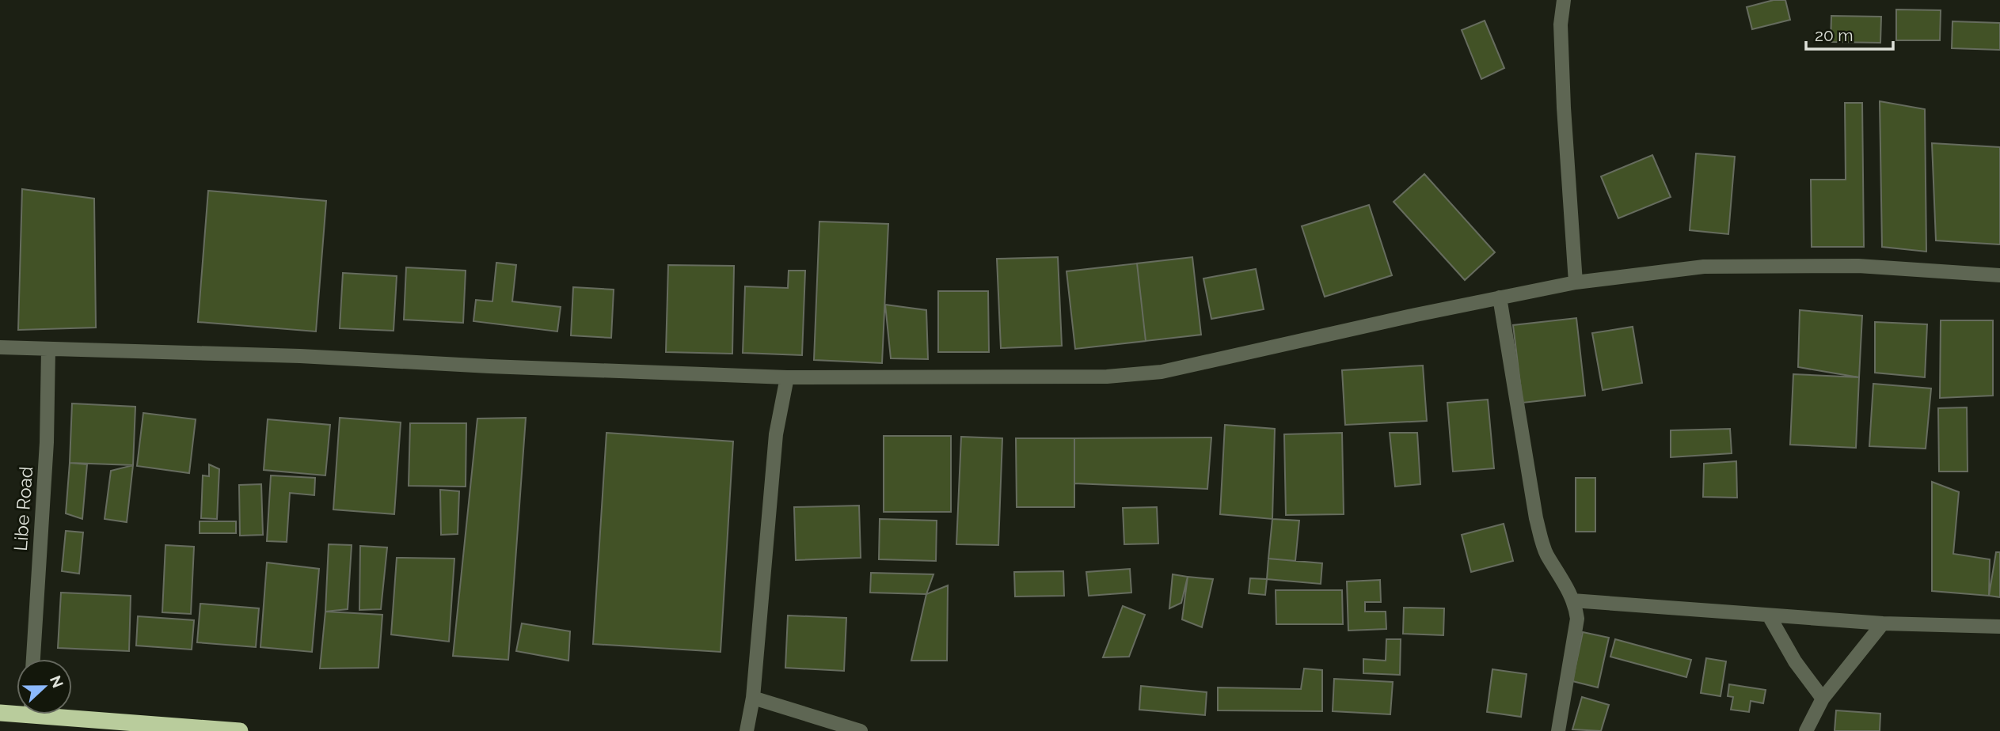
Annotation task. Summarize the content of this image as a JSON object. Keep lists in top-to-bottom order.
{
  "streets": {
    "street": ["Libe Road"]
  },
  "scale_bar": "20 m",
  "north": "right"
}
